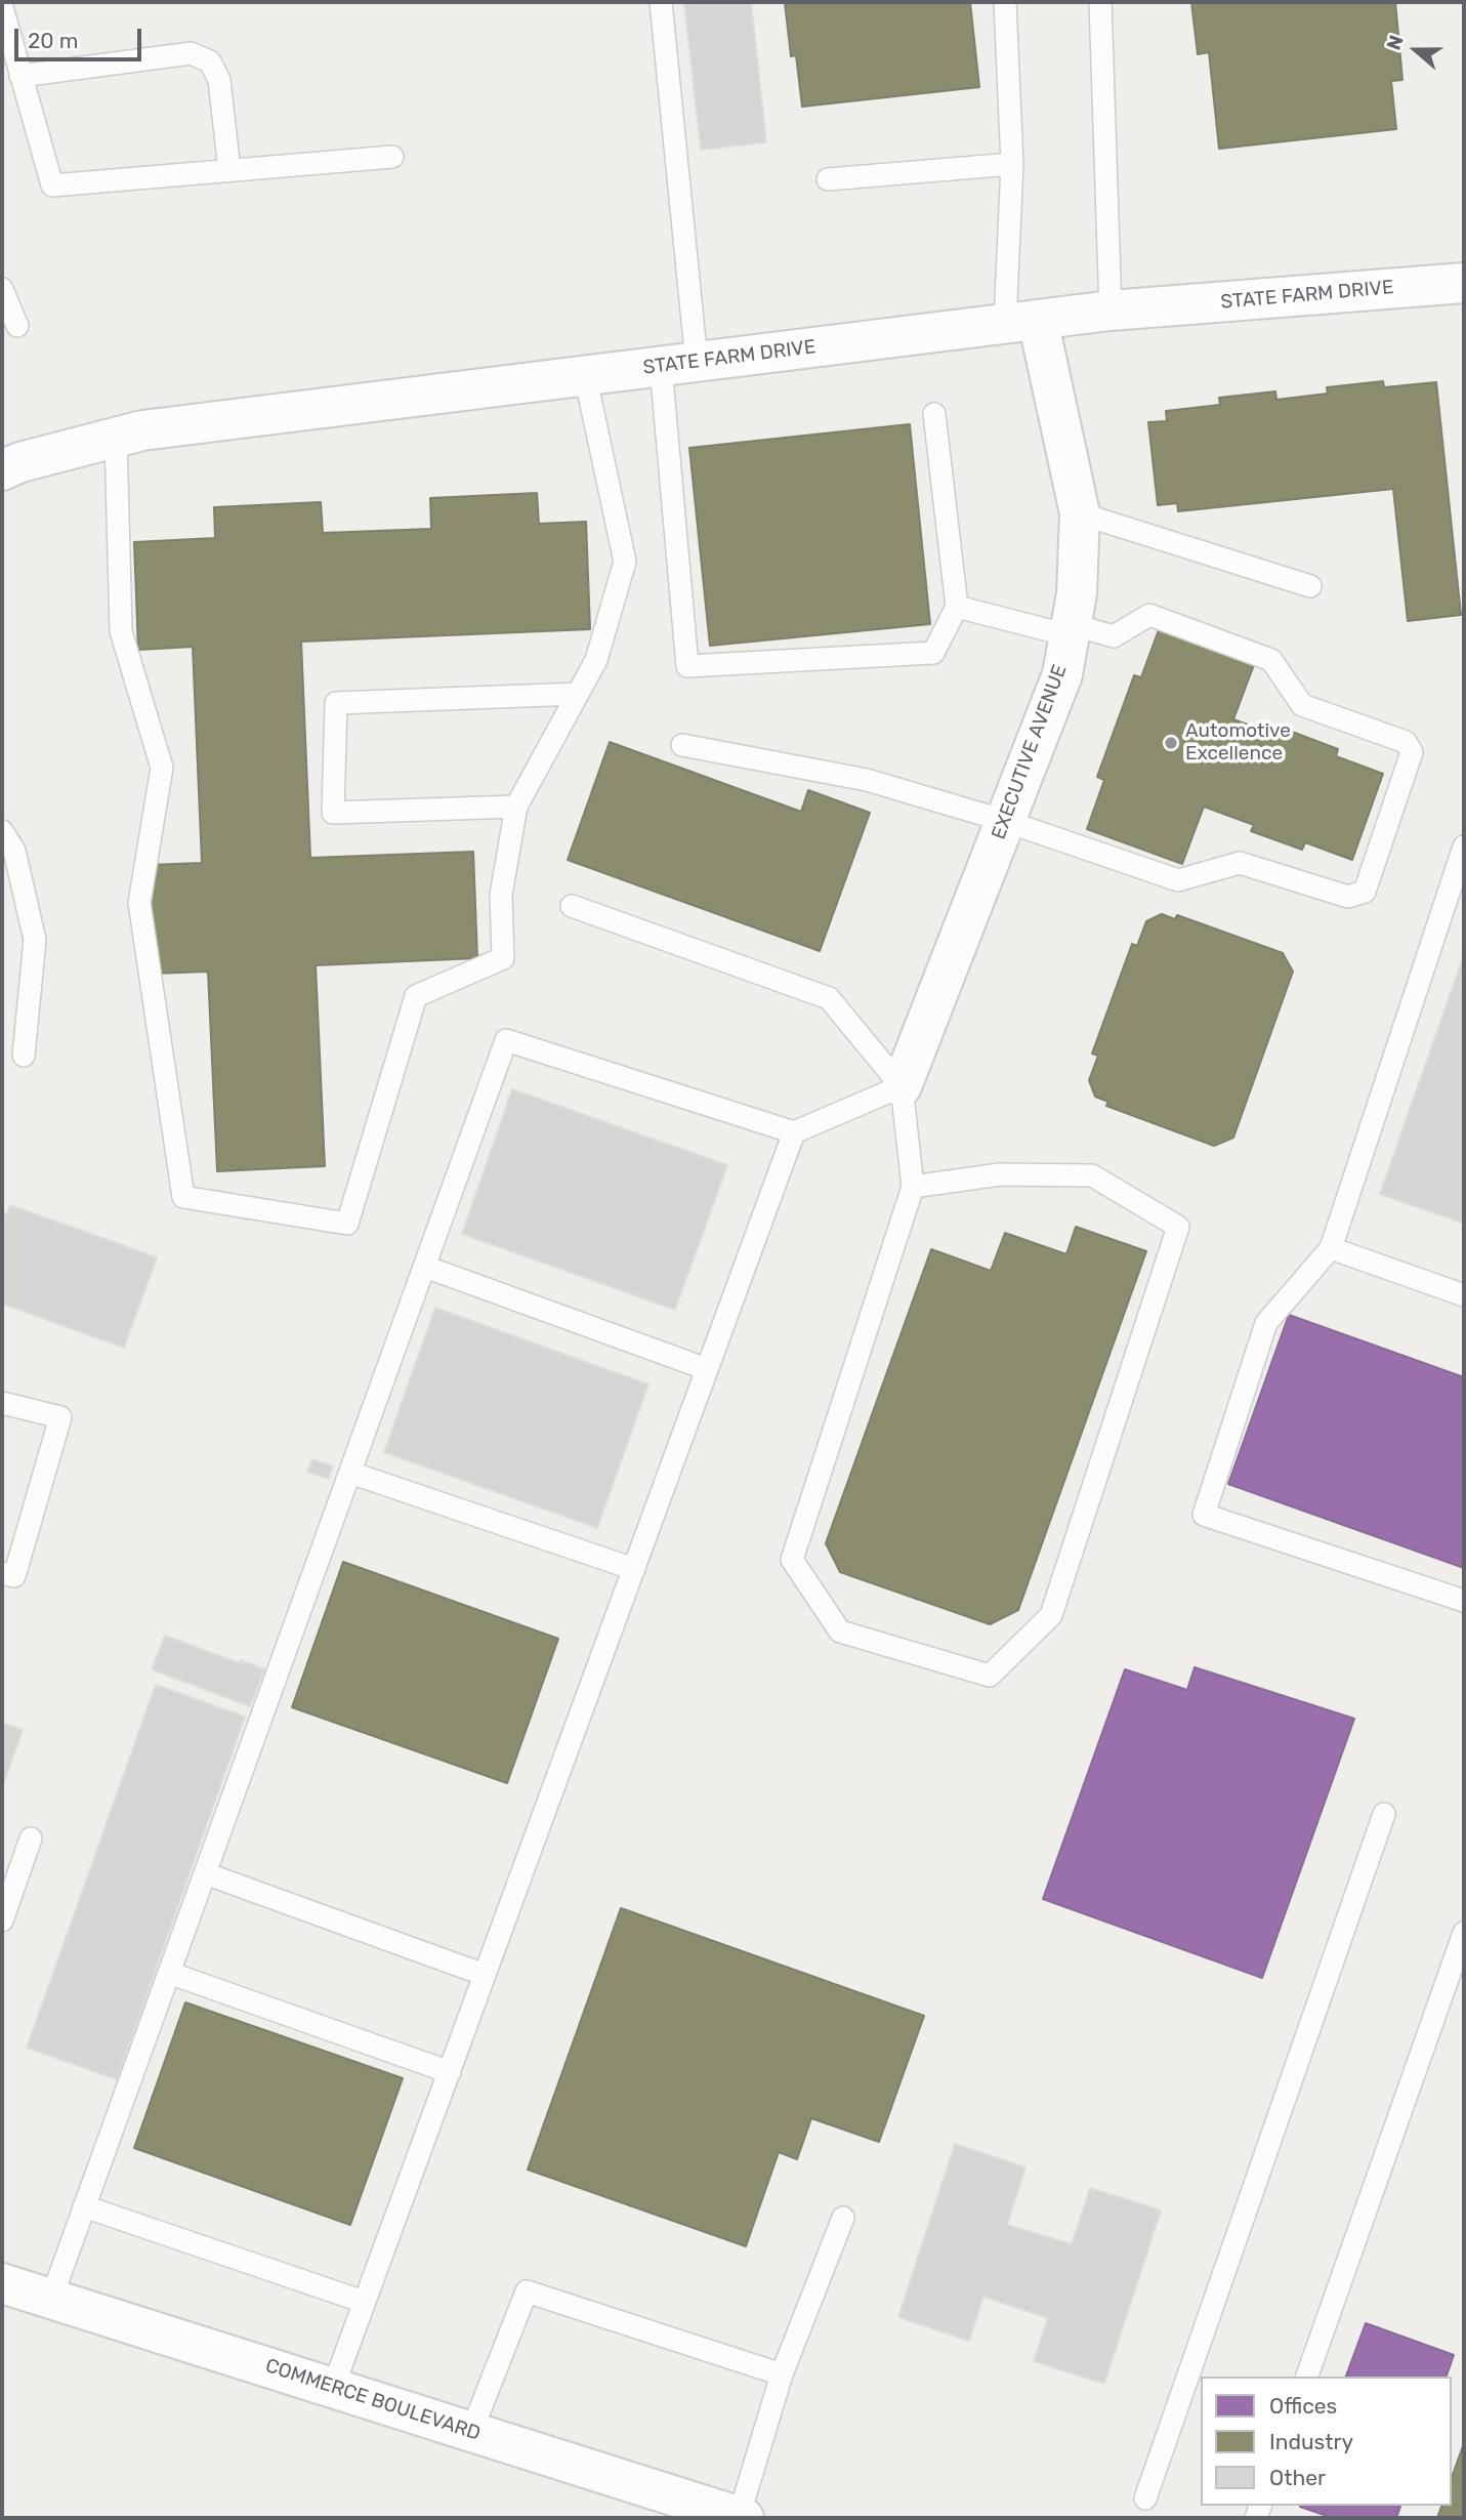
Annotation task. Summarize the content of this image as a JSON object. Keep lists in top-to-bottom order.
{
  "streets": {
    "street": ["STATE FARM DRIVE", "EXECUTIVE AVENUE", "COMMERCE BOULEVARD"]
  },
  "crossings": [
    ["STATE FARM DRIVE", "EXECUTIVE AVENUE"]
  ],
  "places": ["Automotive Excellence"],
  "legend": ["Offices", "Industry", "Other"],
  "scale_bar": "20 m",
  "north": "left"
}
